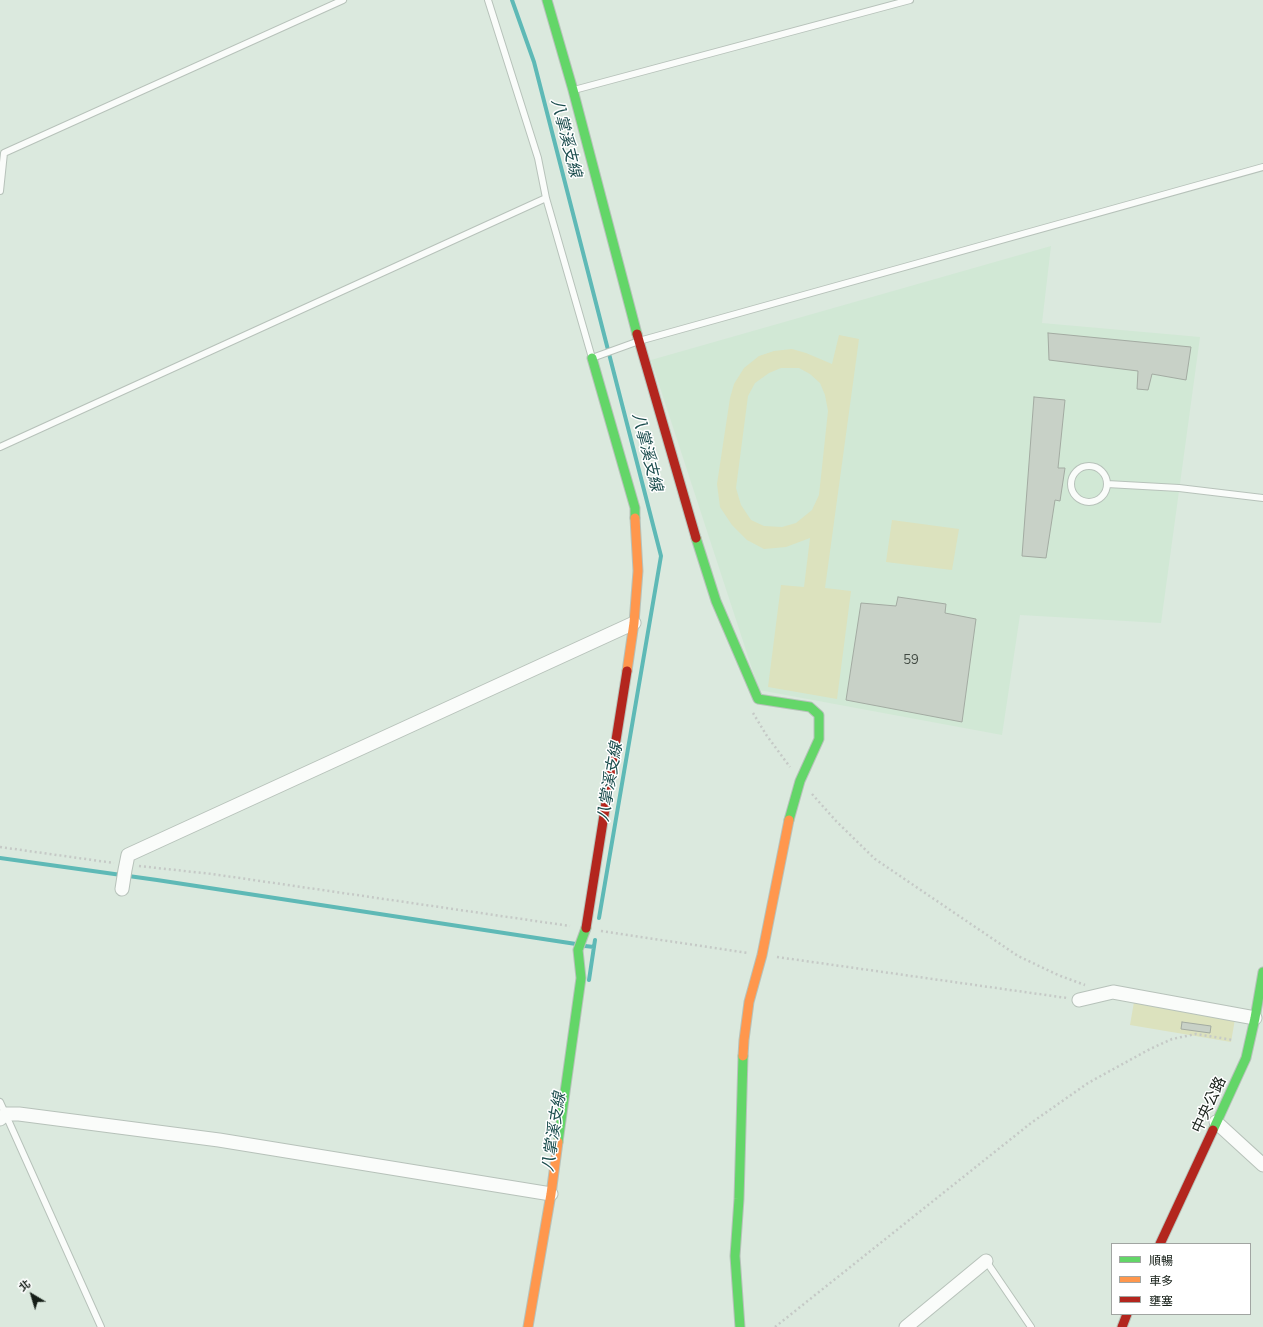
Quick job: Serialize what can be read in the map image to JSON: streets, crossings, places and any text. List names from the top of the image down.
{
  "streets": {
    "street": ["中央公路"]
  },
  "water": ["八掌溪支線"],
  "house_numbers": ["59"],
  "legend": ["順暢", "車多", "壅塞"],
  "north": "top left"
}
